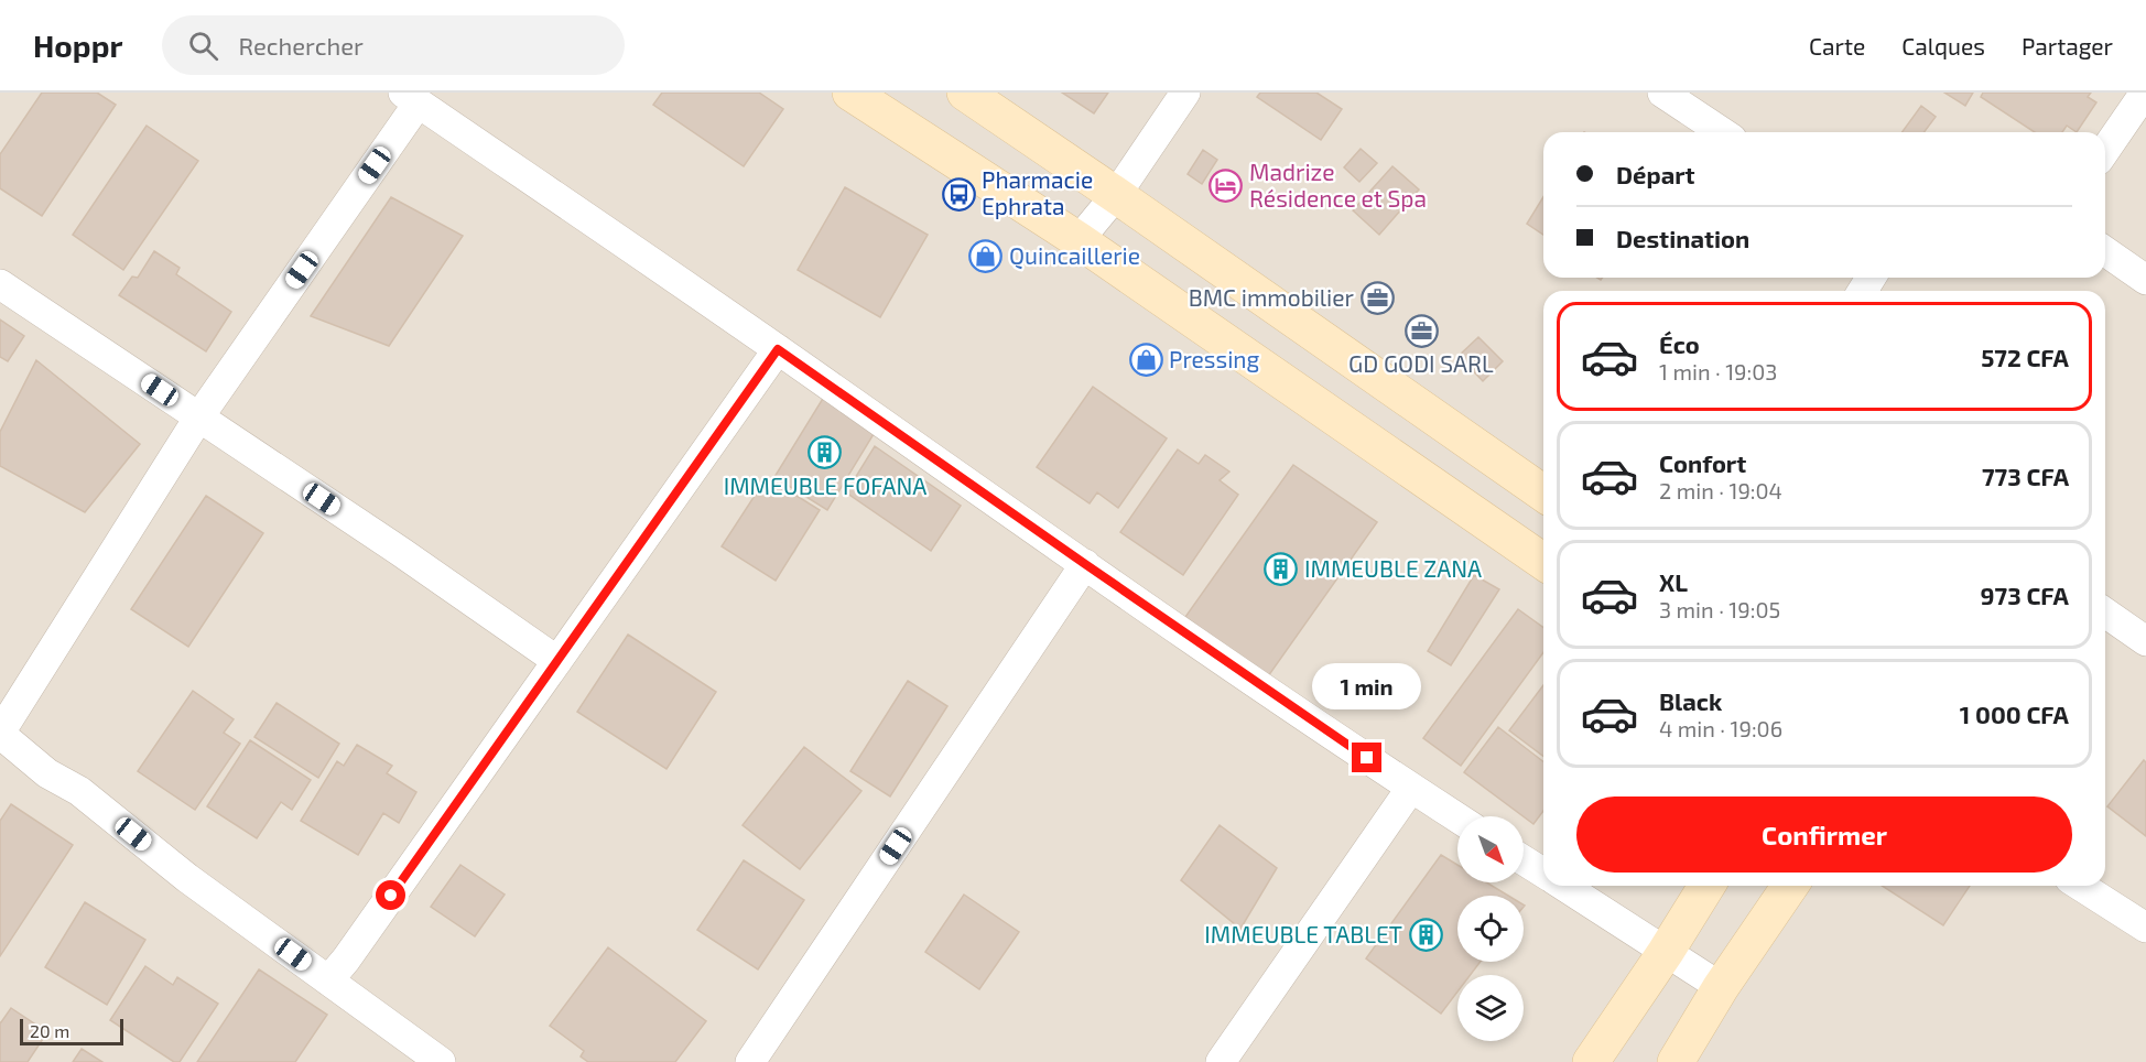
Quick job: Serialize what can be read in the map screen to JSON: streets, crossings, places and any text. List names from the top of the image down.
{
  "places": {
    "hotel": ["Madrize Résidence et Spa"],
    "bus stop": ["Pharmacie Ephrata"],
    "shop": ["Quincaillerie", "Pressing"],
    "office": ["BMC immobilier", "GD GODI SARL"],
    "building": ["IMMEUBLE FOFANA", "IMMEUBLE ZANA", "IMMEUBLE TABLET"]
  },
  "scale_bar": "20 m",
  "north": "bottom right",
  "page": {
    "header": "Hoppr",
    "search": "Rechercher",
    "nav": ["Carte", "Calques", "Partager"],
    "banner": ["Départ", "Destination"],
    "list": [
      {
        "name": "Éco",
        "note": "1 min · 19:03",
        "value": "572 CFA"
      },
      {
        "name": "Confort",
        "note": "2 min · 19:04",
        "value": "773 CFA"
      },
      {
        "name": "XL",
        "note": "3 min · 19:05",
        "value": "973 CFA"
      },
      {
        "name": "Black",
        "note": "4 min · 19:06",
        "value": "1 000 CFA"
      }
    ],
    "bubble": "1 min",
    "buttons": "Confirmer",
    "scale": "20 m"
  }
}
